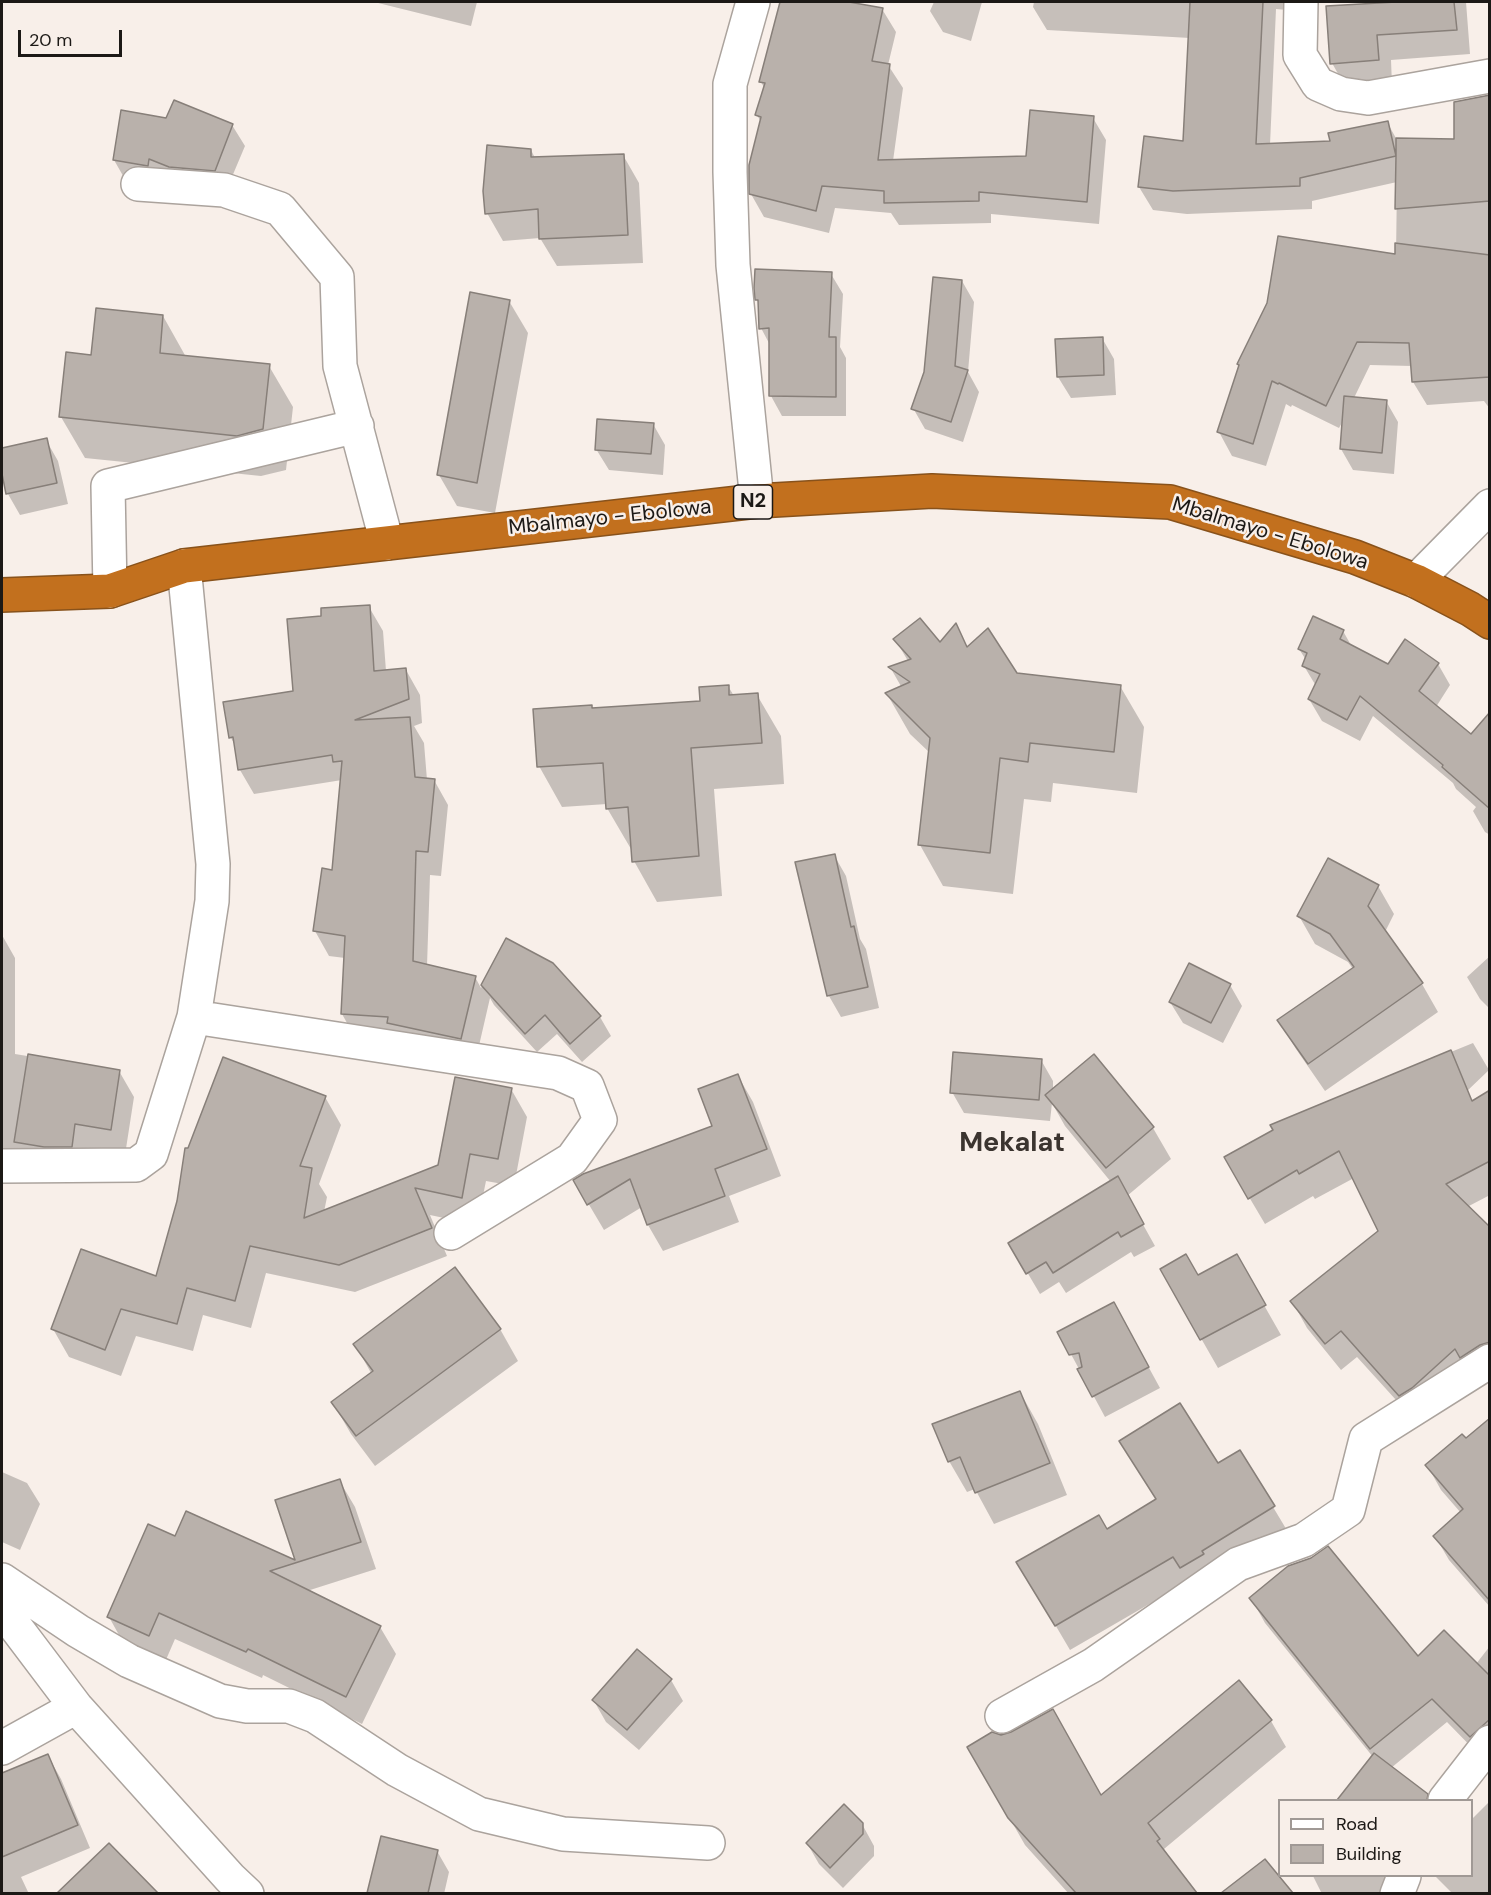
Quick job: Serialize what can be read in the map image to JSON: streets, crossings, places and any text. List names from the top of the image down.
{
  "streets": {
    "highway": ["N2", "Mbalmayo - Ebolowa"]
  },
  "districts": ["Mekalat"],
  "legend": ["Road", "Building"],
  "scale_bar": "20 m"
}
